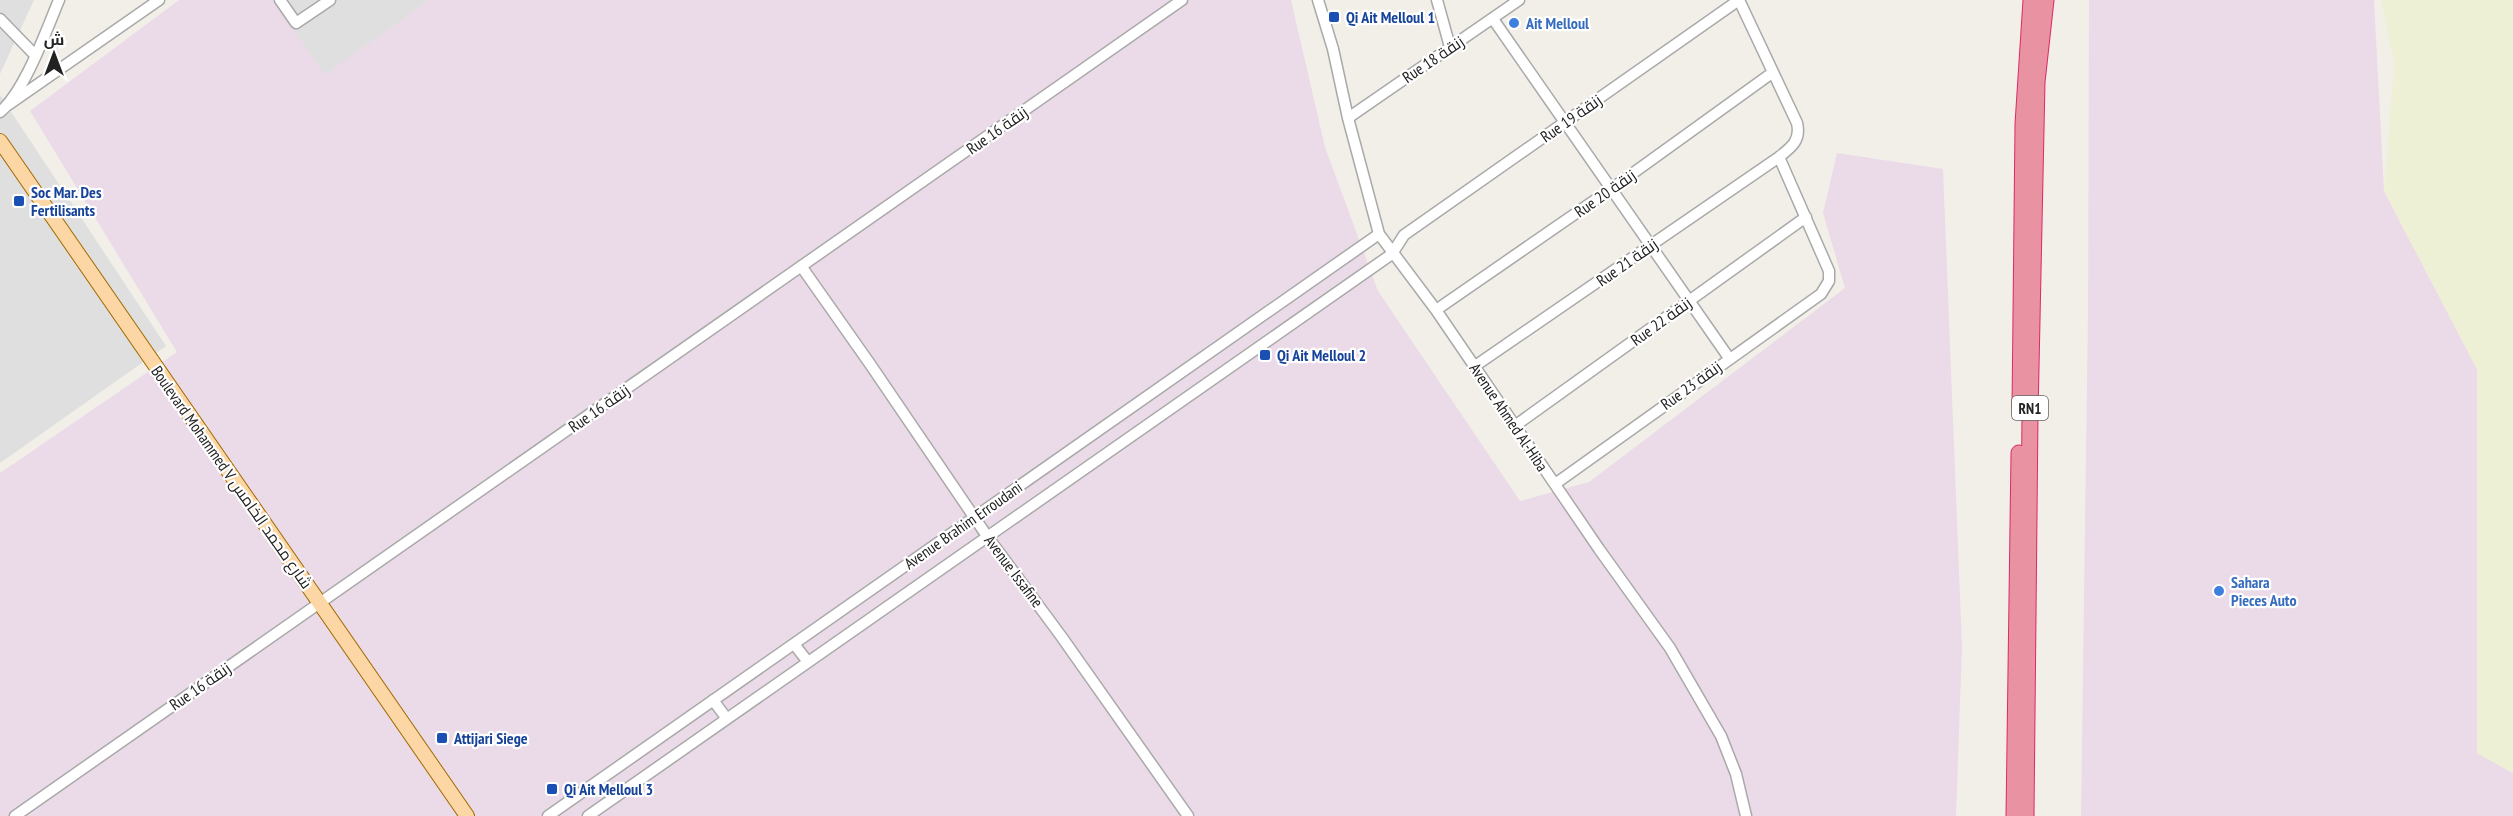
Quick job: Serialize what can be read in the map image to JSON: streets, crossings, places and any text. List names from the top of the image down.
{
  "streets": {
    "highway": ["RN1"],
    "main road": ["Boulevard Mohammed V شارع محمد الخامس"],
    "street": [
      "Rue 18 زنقة",
      "Rue 19 زنقة",
      "Rue 16 زنقة",
      "Rue 20 زنقة",
      "Rue 21 زنقة",
      "Rue 22 زنقة",
      "Rue 23 زنقة",
      "Avenue Ahmed Al-Hiba",
      "Avenue Brahim Erroudani",
      "Avenue Issafine"
    ]
  },
  "crossings": [
    ["Rue 18 زنقة", "Avenue Ahmed Al-Hiba"],
    ["Rue 19 زنقة", "Avenue Ahmed Al-Hiba"],
    ["Rue 19 زنقة", "Avenue Brahim Erroudani"],
    ["Rue 16 زنقة", "Boulevard Mohammed V شارع محمد الخامس"],
    ["Rue 16 زنقة", "Avenue Issafine"],
    ["Rue 20 زنقة", "Rue 21 زنقة"],
    ["Rue 20 زنقة", "Avenue Ahmed Al-Hiba"],
    ["Rue 21 زنقة", "Avenue Ahmed Al-Hiba"],
    ["Rue 22 زنقة", "Rue 23 زنقة"],
    ["Rue 22 زنقة", "Avenue Ahmed Al-Hiba"],
    ["Rue 23 زنقة", "Avenue Ahmed Al-Hiba"],
    ["Avenue Ahmed Al-Hiba", "Avenue Brahim Erroudani"],
    ["Avenue Brahim Erroudani", "Avenue Issafine"]
  ],
  "places": {
    "transit": [
      "Qi Ait Melloul 1",
      "Soc Mar. Des Fertilisants",
      "Qi Ait Melloul 2",
      "Attijari Siege",
      "Qi Ait Melloul 3"
    ],
    "other": ["Ait Melloul", "Sahara Pieces Auto"]
  },
  "north": "top"
}
